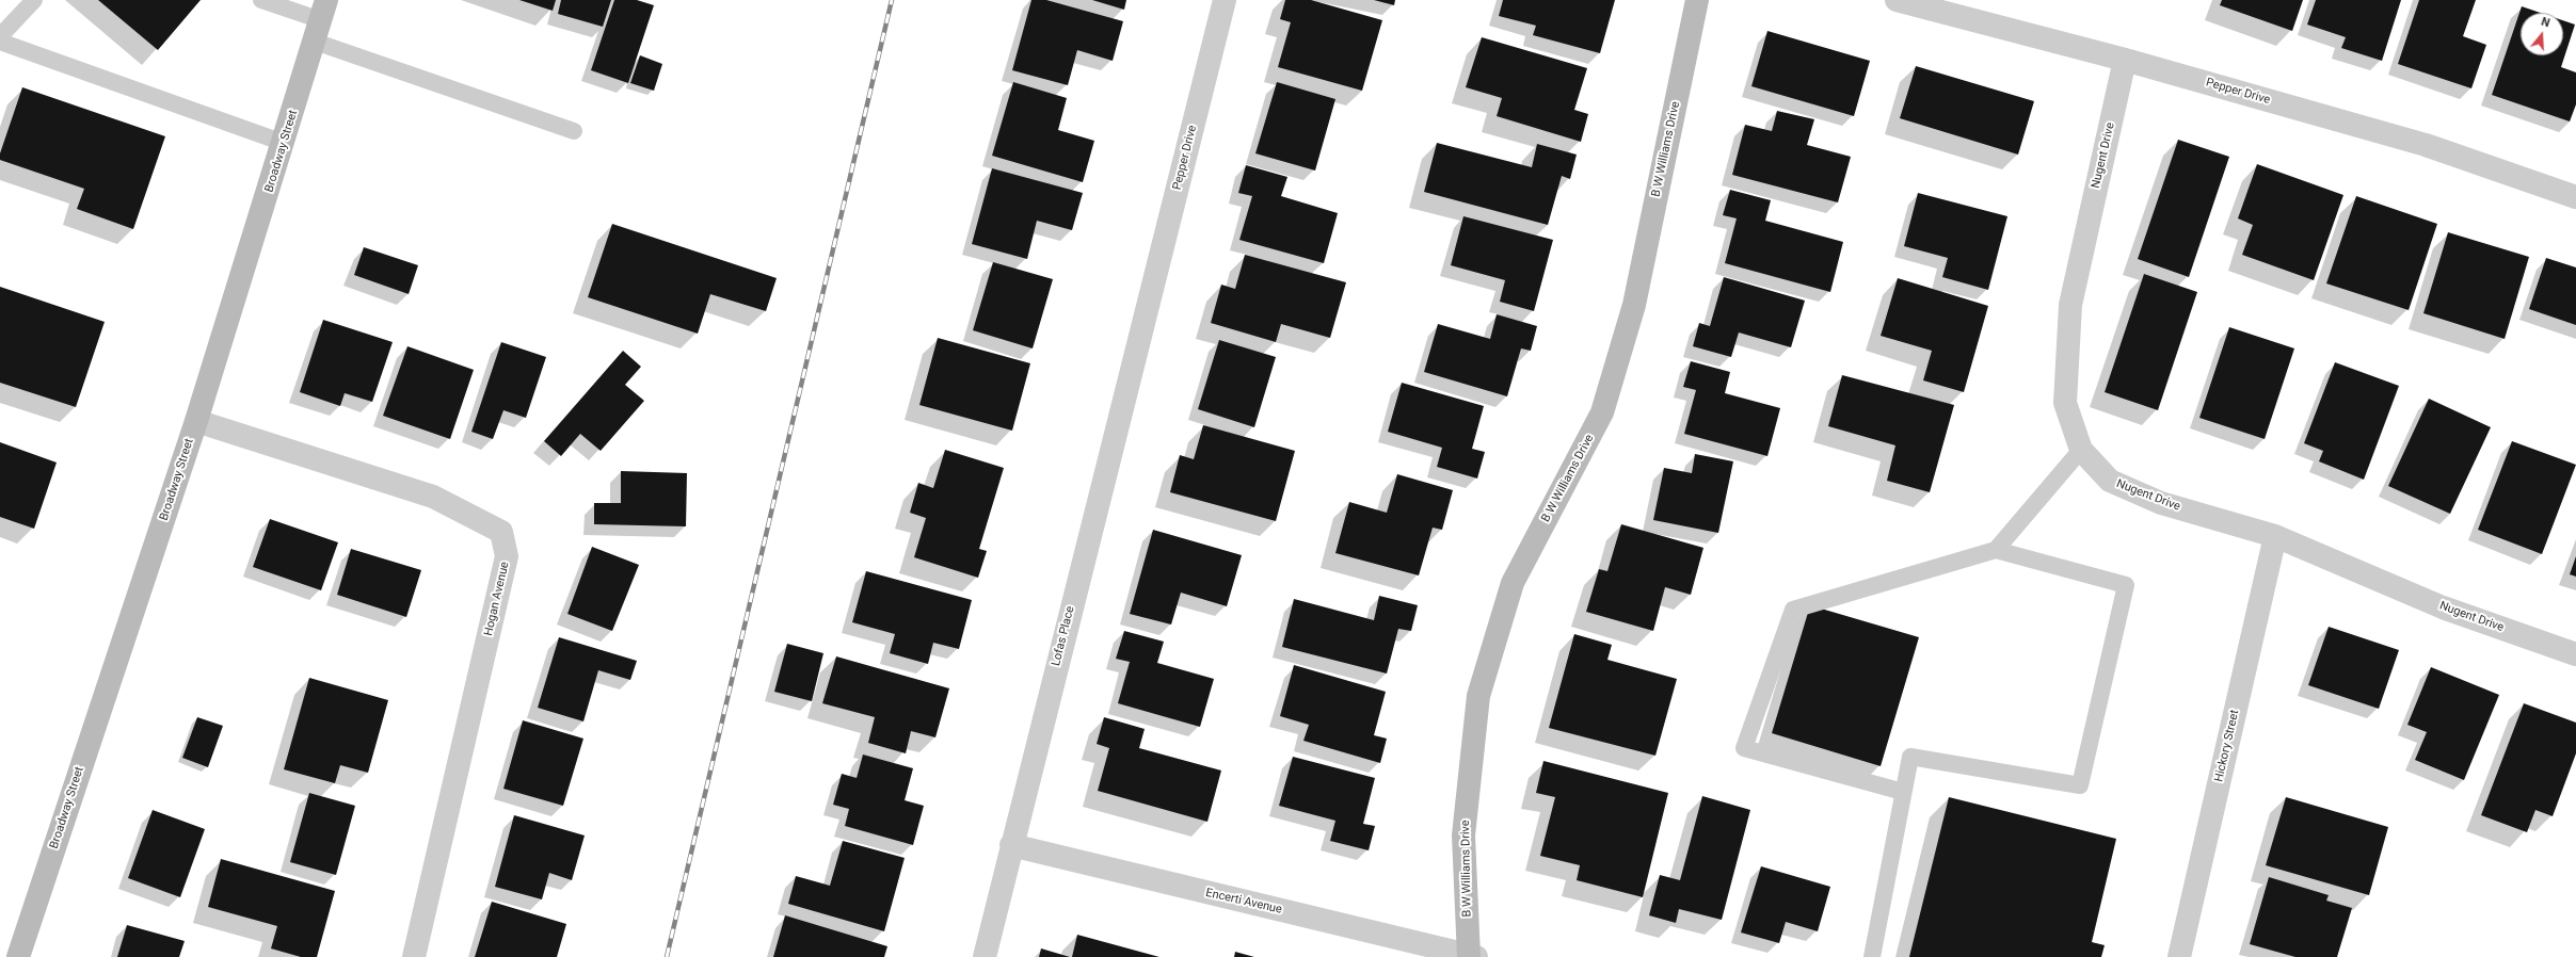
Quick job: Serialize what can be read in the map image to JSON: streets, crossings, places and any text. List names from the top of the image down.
{
  "streets": {
    "street": [
      "Pepper Drive",
      "B W Williams Drive",
      "Broadway Street",
      "Nugent Drive",
      "Hogan Avenue",
      "Lofas Place",
      "Hickory Street",
      "Encerti Avenue"
    ]
  },
  "crossings": [
    ["Pepper Drive", "Nugent Drive"],
    ["Pepper Drive", "Lofas Place"],
    ["B W Williams Drive", "Encerti Avenue"],
    ["Broadway Street", "Hogan Avenue"],
    ["Nugent Drive", "Hickory Street"],
    ["Lofas Place", "Encerti Avenue"]
  ],
  "north": "top"
}
